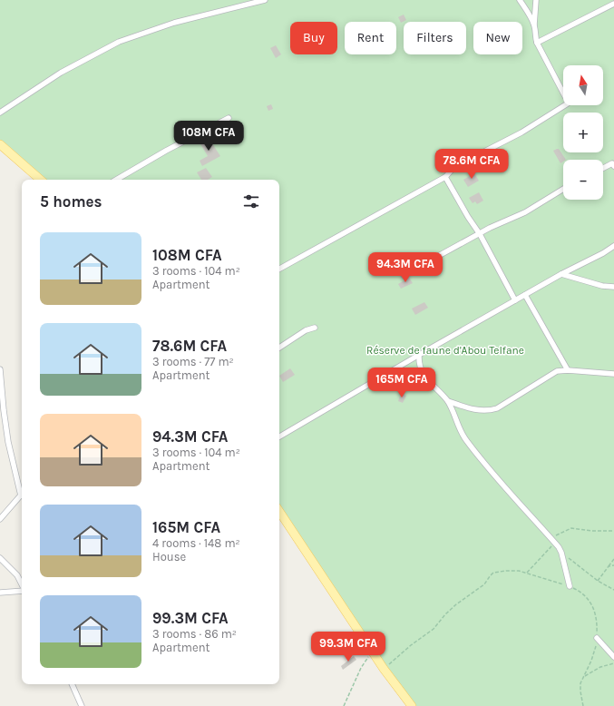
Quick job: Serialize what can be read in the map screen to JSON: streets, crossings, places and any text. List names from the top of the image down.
{
  "parks": ["Réserve de faune d'Abou Telfane"],
  "north": "top",
  "page": {
    "chip": [
      "Buy",
      "Rent",
      "Filters",
      "New"
    ],
    "map_buttons": ["+", "−"],
    "price": [
      "108M CFA",
      "78.6M CFA",
      "94.3M CFA",
      "165M CFA",
      "99.3M CFA"
    ],
    "heading": "5 homes",
    "list": [
      {
        "name": "108M CFA",
        "note": "3 rooms · 104 m² · Apartment"
      },
      {
        "name": "78.6M CFA",
        "note": "3 rooms · 77 m² · Apartment"
      },
      {
        "name": "94.3M CFA",
        "note": "3 rooms · 104 m² · Apartment"
      },
      {
        "name": "165M CFA",
        "note": "4 rooms · 148 m² · House"
      },
      {
        "name": "99.3M CFA",
        "note": "3 rooms · 86 m² · Apartment"
      }
    ]
  }
}
